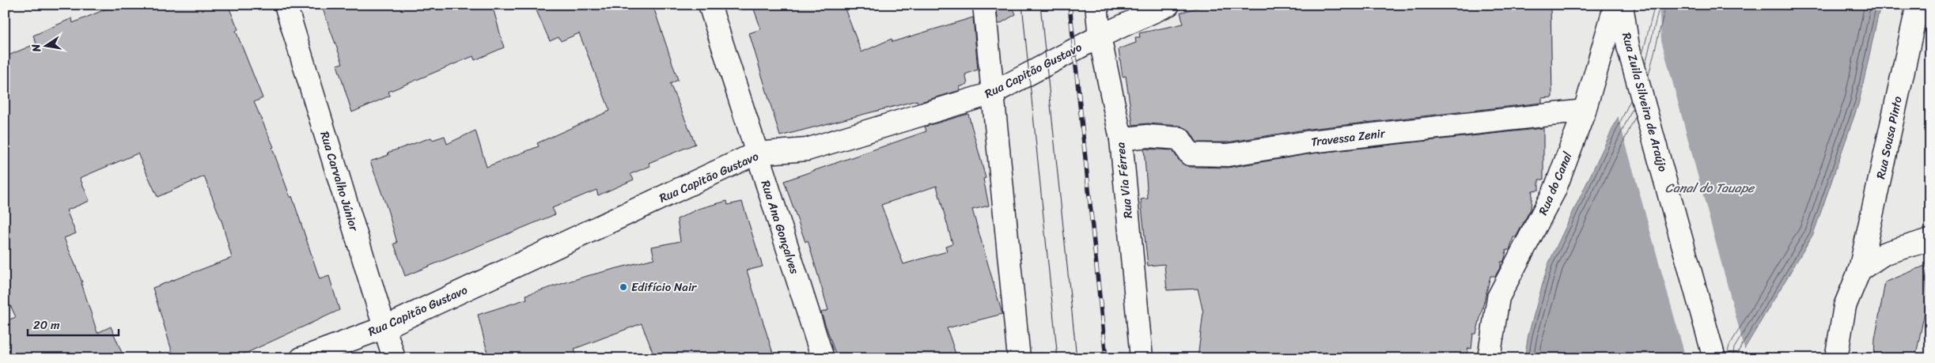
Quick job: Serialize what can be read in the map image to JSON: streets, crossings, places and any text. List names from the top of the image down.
{
  "streets": {
    "street": [
      "Rua Capitão Gustavo",
      "Rua Zuila Silveira de Araújo",
      "Travessa Zenir",
      "Rua Sousa Pinto",
      "Rua Via Férrea",
      "Rua Carvalho Júnior",
      "Rua do Canal",
      "Rua Ana Gonçalves"
    ]
  },
  "crossings": [
    ["Rua Capitão Gustavo", "Rua Via Férrea"],
    ["Rua Capitão Gustavo", "Rua Carvalho Júnior"],
    ["Rua Capitão Gustavo", "Rua Ana Gonçalves"],
    ["Travessa Zenir", "Rua Via Férrea"],
    ["Travessa Zenir", "Rua do Canal"]
  ],
  "water": ["Canal do Tauape"],
  "places": ["Edifício Nair"],
  "scale_bar": "20 m",
  "north": "left"
}
